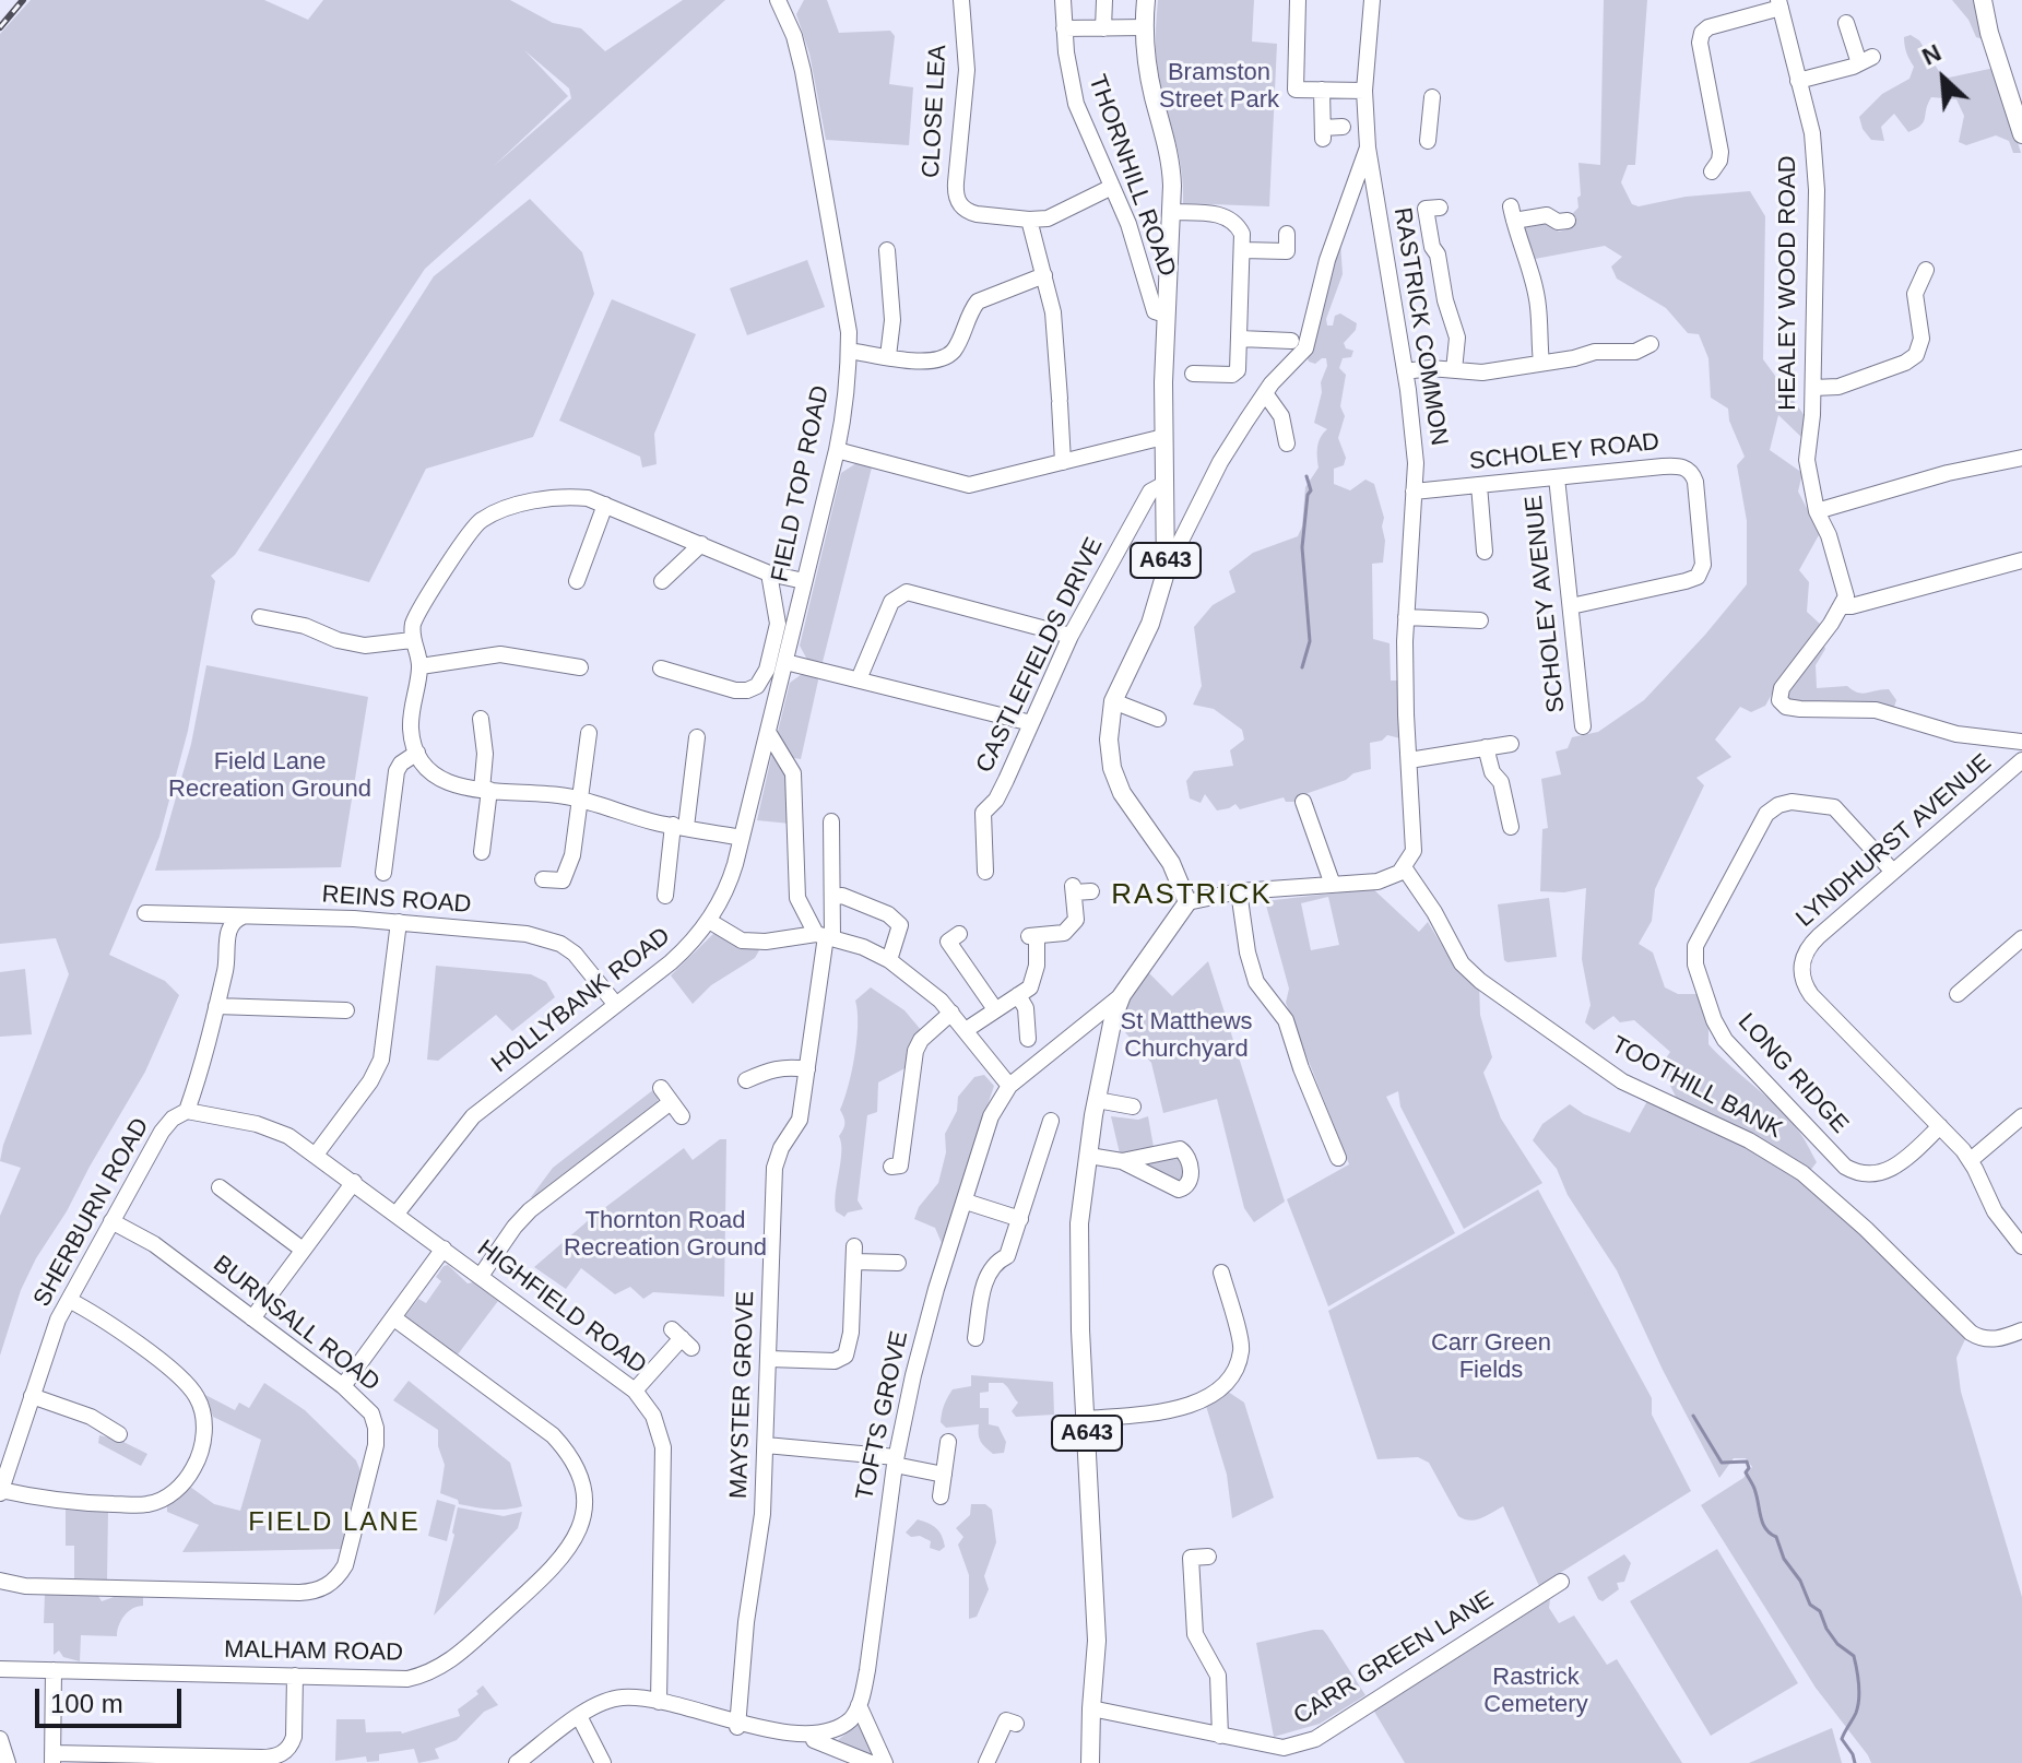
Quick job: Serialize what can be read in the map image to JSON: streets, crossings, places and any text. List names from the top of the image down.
{
  "streets": {
    "main road": ["THORNHILL ROAD", "A643"],
    "street": [
      "CLOSE LEA",
      "HEALEY WOOD ROAD",
      "RASTRICK COMMON",
      "SCHOLEY ROAD",
      "FIELD TOP ROAD",
      "SCHOLEY AVENUE",
      "CASTLEFIELDS DRIVE",
      "LYNDHURST AVENUE",
      "REINS ROAD",
      "HOLLYBANK ROAD",
      "LONG RIDGE",
      "TOOTHILL BANK",
      "SHERBURN ROAD",
      "HIGHFIELD ROAD",
      "BURNSALL ROAD",
      "MAYSTER GROVE",
      "TOFTS GROVE",
      "MALHAM ROAD",
      "CARR GREEN LANE"
    ]
  },
  "crossings": [
    ["THORNHILL ROAD", "A643"],
    ["THORNHILL ROAD", "CASTLEFIELDS DRIVE"],
    ["RASTRICK COMMON", "SCHOLEY ROAD"],
    ["RASTRICK COMMON", "TOOTHILL BANK"],
    ["SCHOLEY ROAD", "SCHOLEY AVENUE"],
    ["FIELD TOP ROAD", "HOLLYBANK ROAD"],
    ["A643", "CARR GREEN LANE"],
    ["LYNDHURST AVENUE", "LONG RIDGE"],
    ["REINS ROAD", "HOLLYBANK ROAD"],
    ["REINS ROAD", "SHERBURN ROAD"],
    ["HOLLYBANK ROAD", "HIGHFIELD ROAD"],
    ["SHERBURN ROAD", "HIGHFIELD ROAD"],
    ["SHERBURN ROAD", "BURNSALL ROAD"]
  ],
  "districts": ["RASTRICK", "FIELD LANE"],
  "parks": [
    "Bramston Street Park",
    "Field Lane Recreation Ground",
    "St Matthews Churchyard",
    "Thornton Road Recreation Ground",
    "Carr Green Fields",
    "Rastrick Cemetery"
  ],
  "scale_bar": "100 m",
  "north": "top left"
}
